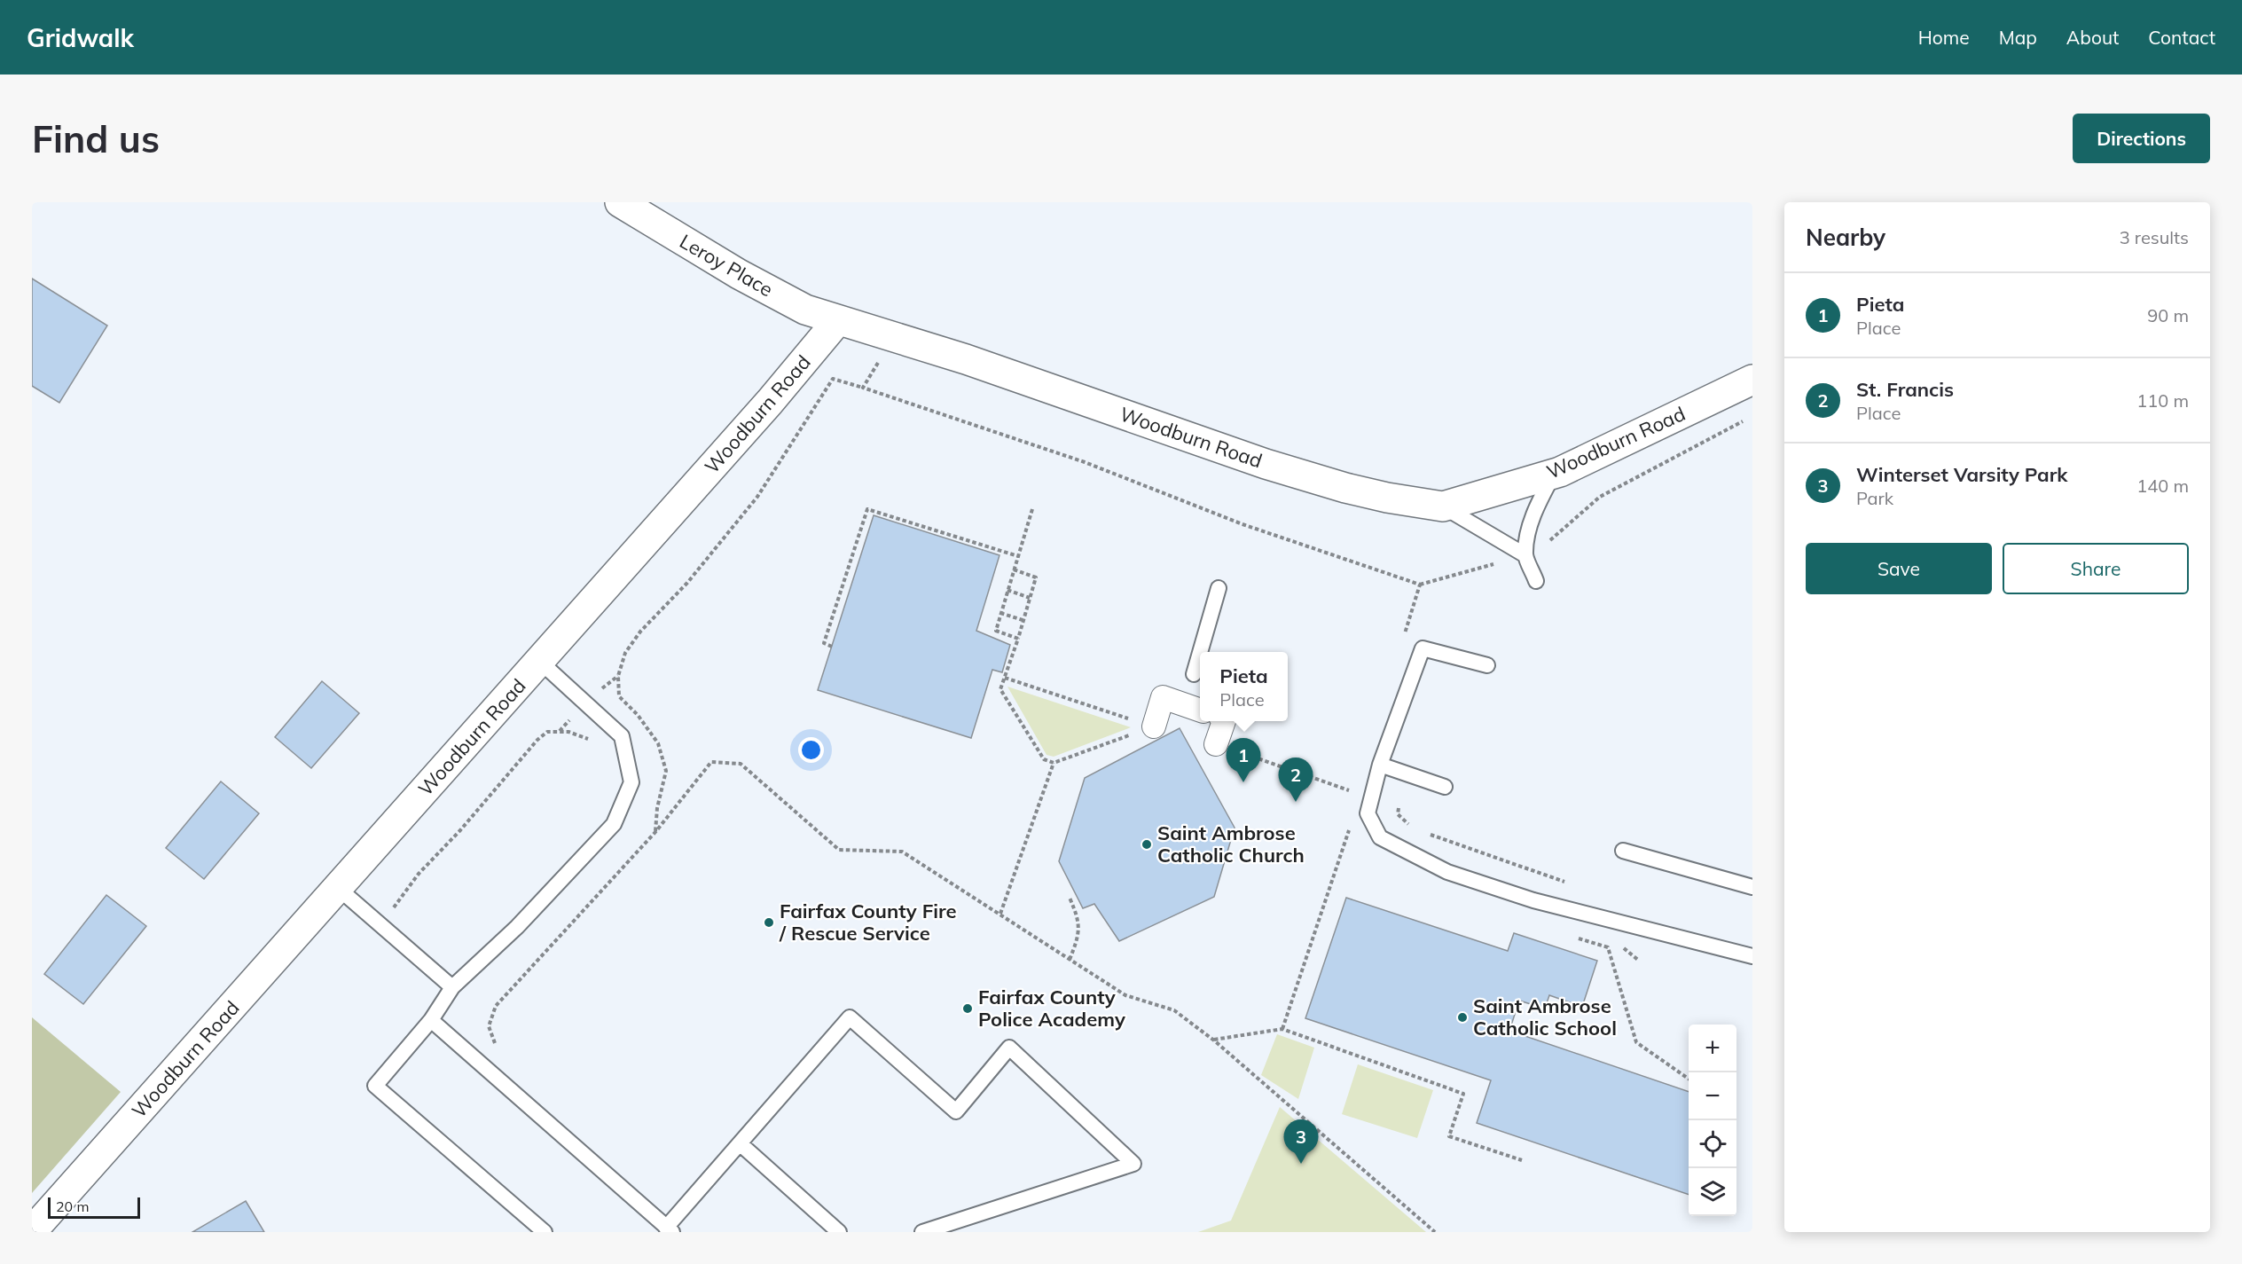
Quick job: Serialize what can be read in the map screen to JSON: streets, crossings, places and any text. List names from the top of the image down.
{
  "streets": {
    "street": ["Leroy Place", "Woodburn Road"]
  },
  "crossings": [
    ["Leroy Place", "Woodburn Road"]
  ],
  "places": [
    "Saint Ambrose Catholic Church",
    "Fairfax County Fire / Rescue Service",
    "Fairfax County Police Academy",
    "Saint Ambrose Catholic School"
  ],
  "scale_bar": "20 m",
  "page": {
    "header": "Gridwalk",
    "nav": [
      "Home",
      "Map",
      "About",
      "Contact"
    ],
    "buttons": [
      "Directions",
      ["Save", "Share"]
    ],
    "title": "Find us",
    "heading": ["Nearby", "3 results"],
    "list": [
      {
        "mark": "1",
        "name": "Pieta",
        "note": "Place",
        "value": "90 m"
      },
      {
        "mark": "2",
        "name": "St. Francis",
        "note": "Place",
        "value": "110 m"
      },
      {
        "mark": "3",
        "name": "Winterset Varsity Park",
        "note": "Park",
        "value": "140 m"
      }
    ],
    "popup": ["Pieta", "Place"],
    "pins": ["1", "2", "3"],
    "map_buttons": ["+", "−"],
    "scale": "20 m"
  }
}
